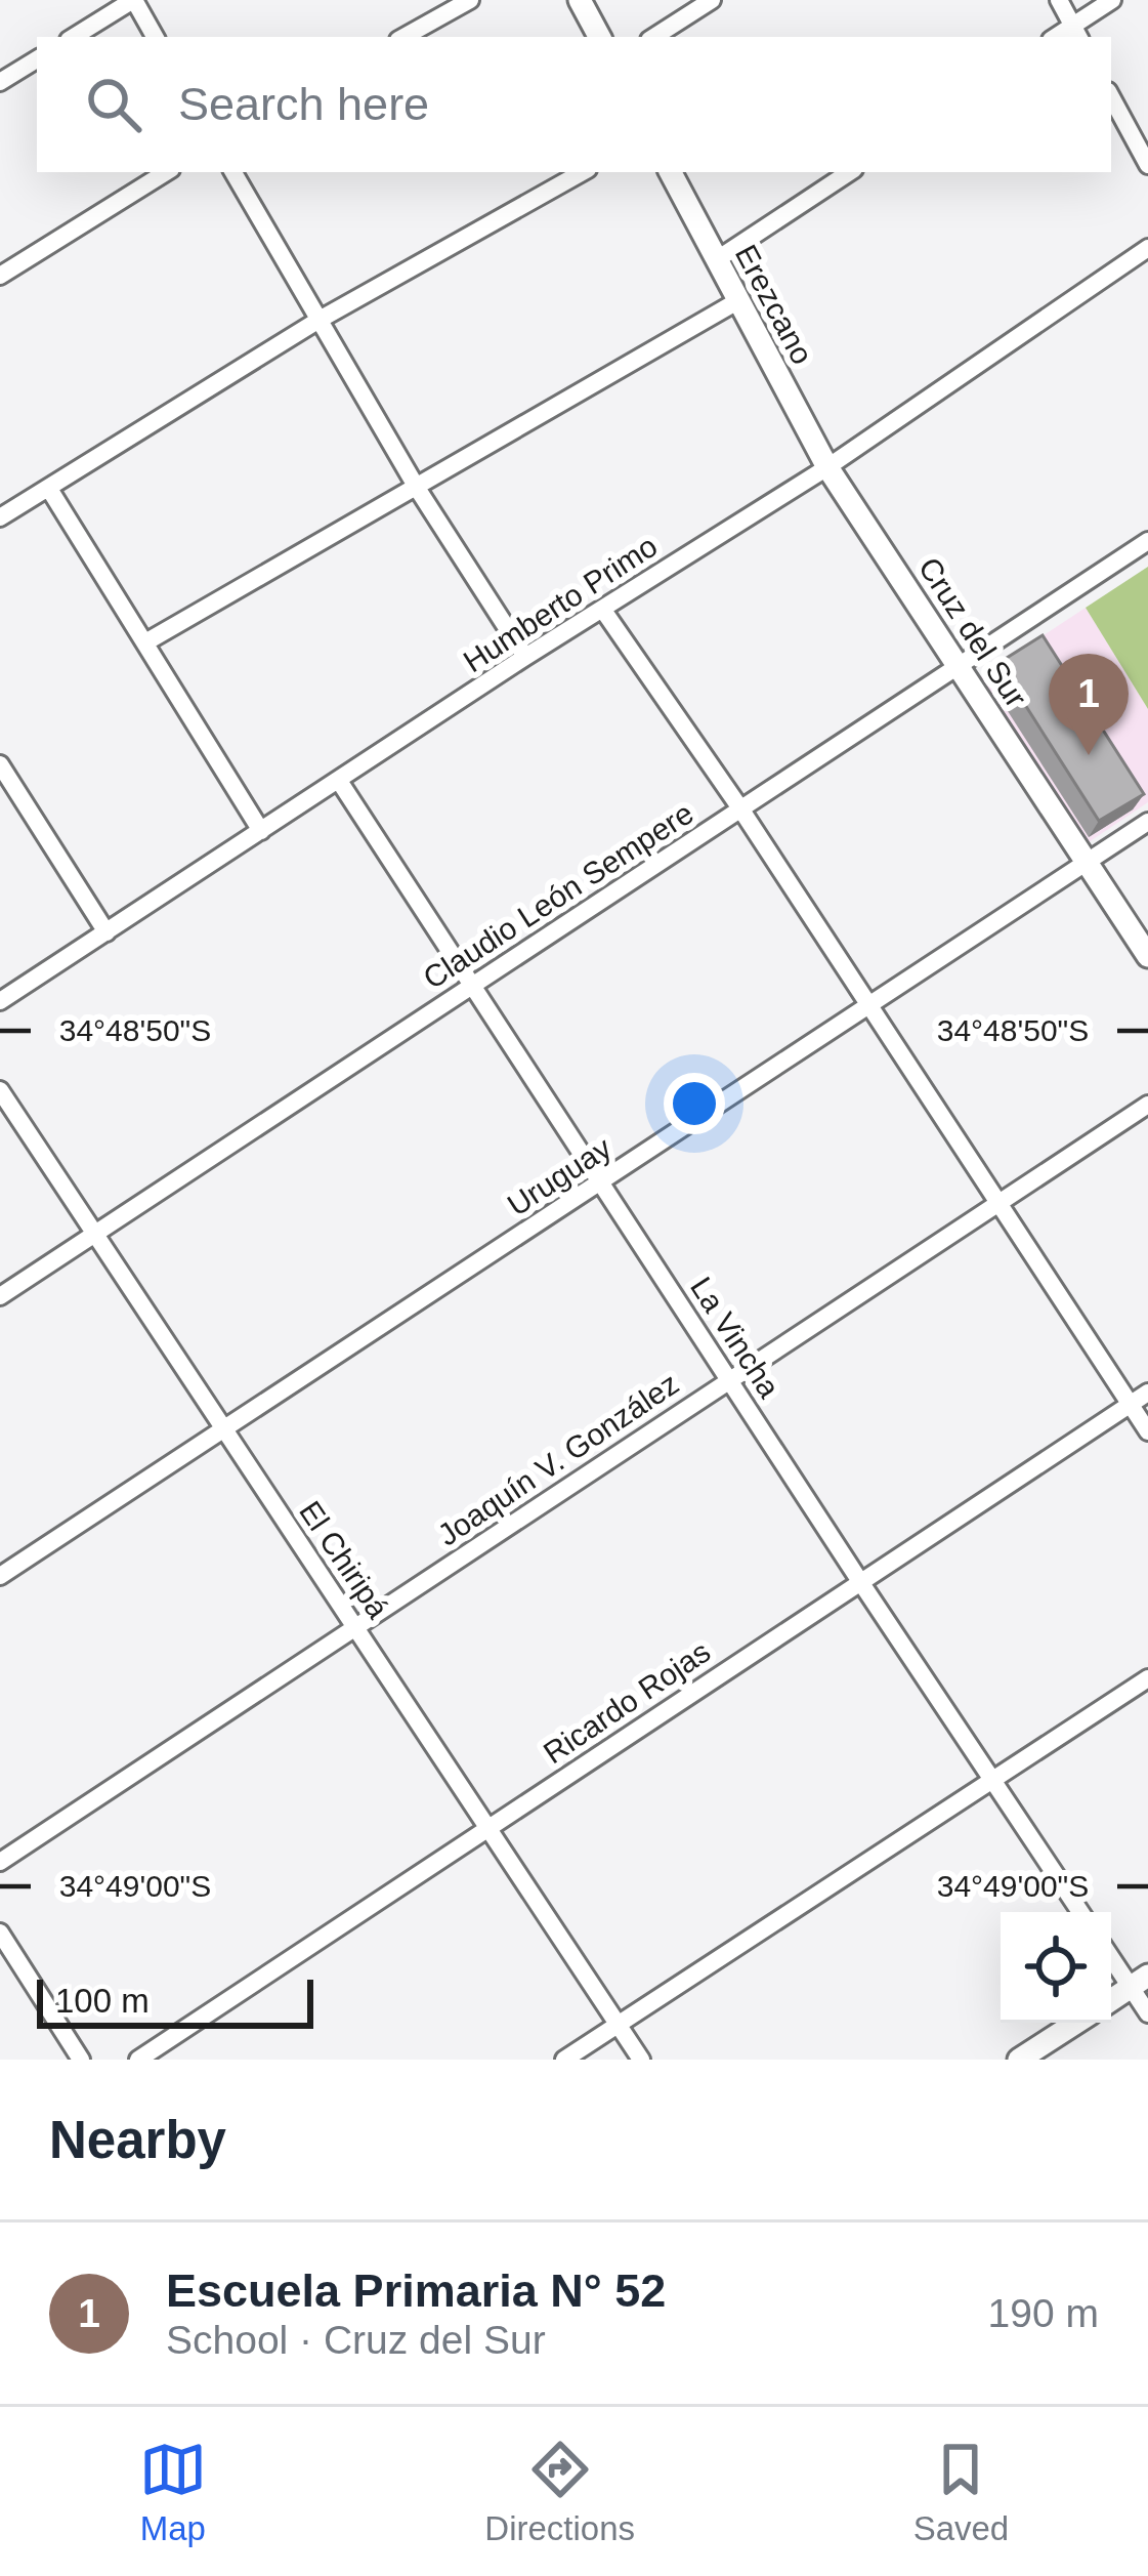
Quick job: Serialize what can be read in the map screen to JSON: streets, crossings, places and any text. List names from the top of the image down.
{
  "streets": {
    "street": [
      "Erezcano",
      "Humberto Primo",
      "Cruz del Sur",
      "Claudio León Sempere",
      "Uruguay",
      "La Vincha",
      "Joaquín V. González",
      "El Chiripá",
      "Ricardo Rojas"
    ]
  },
  "crossings": [
    ["Erezcano", "Humberto Primo"],
    ["Erezcano", "Cruz del Sur"],
    ["Humberto Primo", "Cruz del Sur"],
    ["Humberto Primo", "La Vincha"],
    ["Cruz del Sur", "Claudio León Sempere"],
    ["Cruz del Sur", "Uruguay"],
    ["Claudio León Sempere", "La Vincha"],
    ["Claudio León Sempere", "El Chiripá"],
    ["Uruguay", "La Vincha"],
    ["Uruguay", "El Chiripá"],
    ["La Vincha", "Joaquín V. González"],
    ["La Vincha", "Ricardo Rojas"],
    ["Joaquín V. González", "El Chiripá"],
    ["El Chiripá", "Ricardo Rojas"]
  ],
  "scale_bar": "100 m",
  "page": {
    "search": "Search here",
    "pins": "1",
    "scale": "100 m",
    "heading": "Nearby",
    "list": [
      {
        "mark": "1",
        "name": "Escuela Primaria N° 52",
        "note": "School · Cruz del Sur",
        "value": "190 m"
      }
    ],
    "nav": ["Map", "Directions", "Saved"]
  },
  "coordinates": ["34°48'50\"S", "34°49'00\"S"]
}
